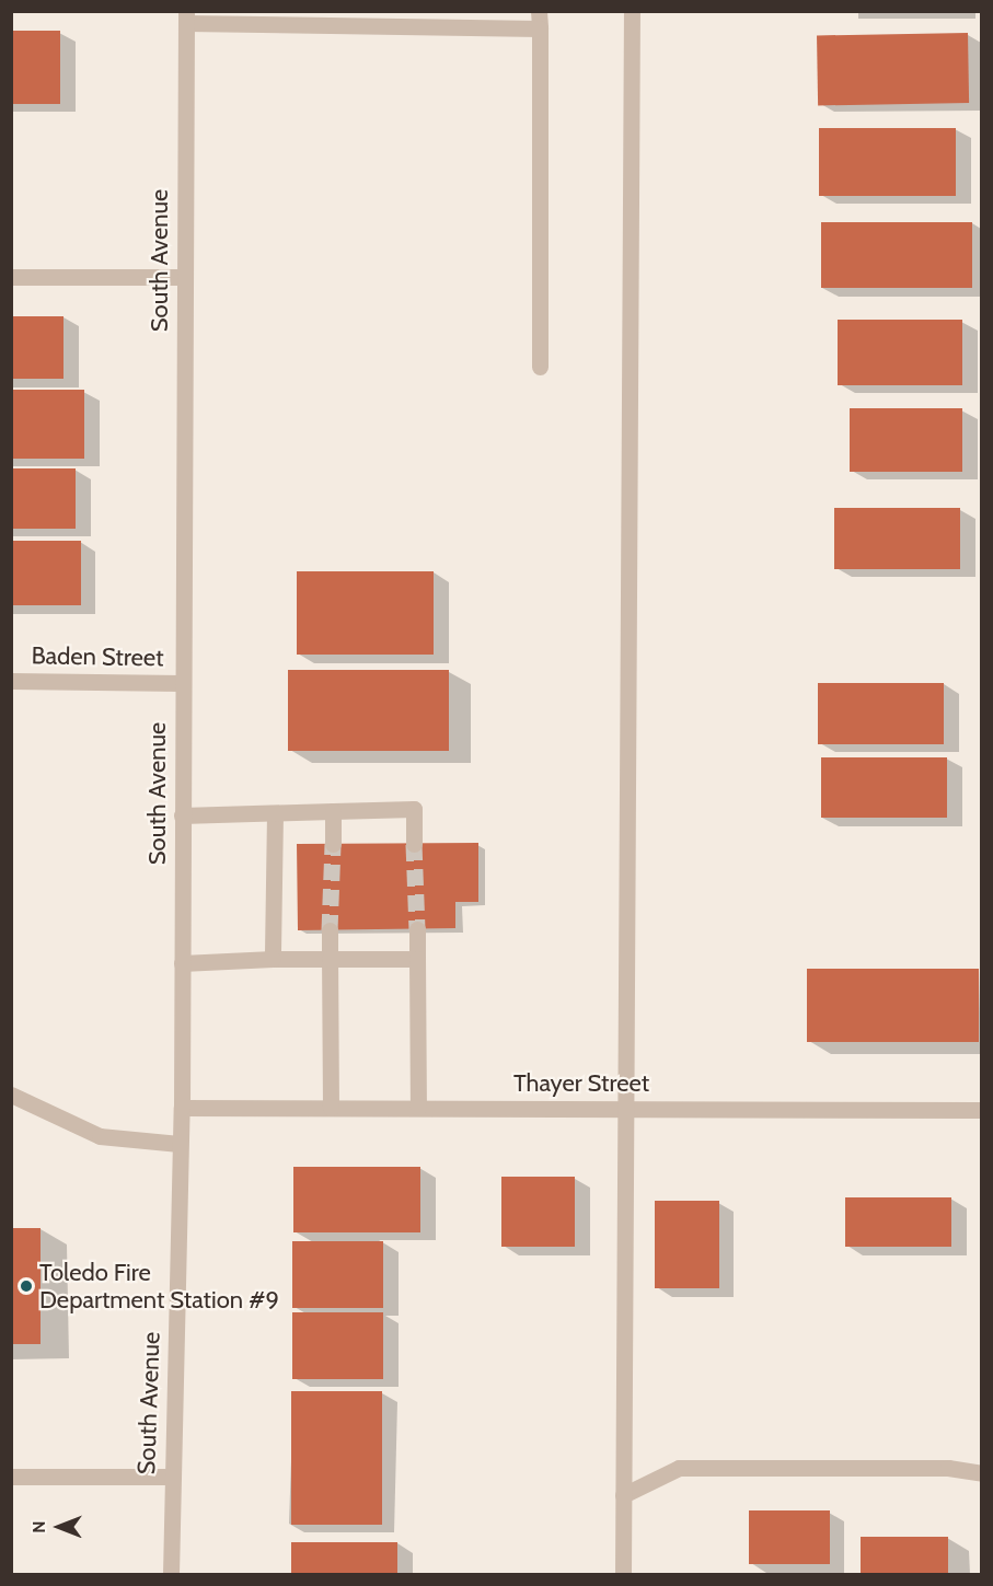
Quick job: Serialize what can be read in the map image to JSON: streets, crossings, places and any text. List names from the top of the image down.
{
  "streets": {
    "street": ["South Avenue", "Baden Street", "Thayer Street"]
  },
  "crossings": [
    ["South Avenue", "Baden Street"],
    ["South Avenue", "Thayer Street"]
  ],
  "places": ["Toledo Fire Department Station #9"],
  "north": "left"
}
